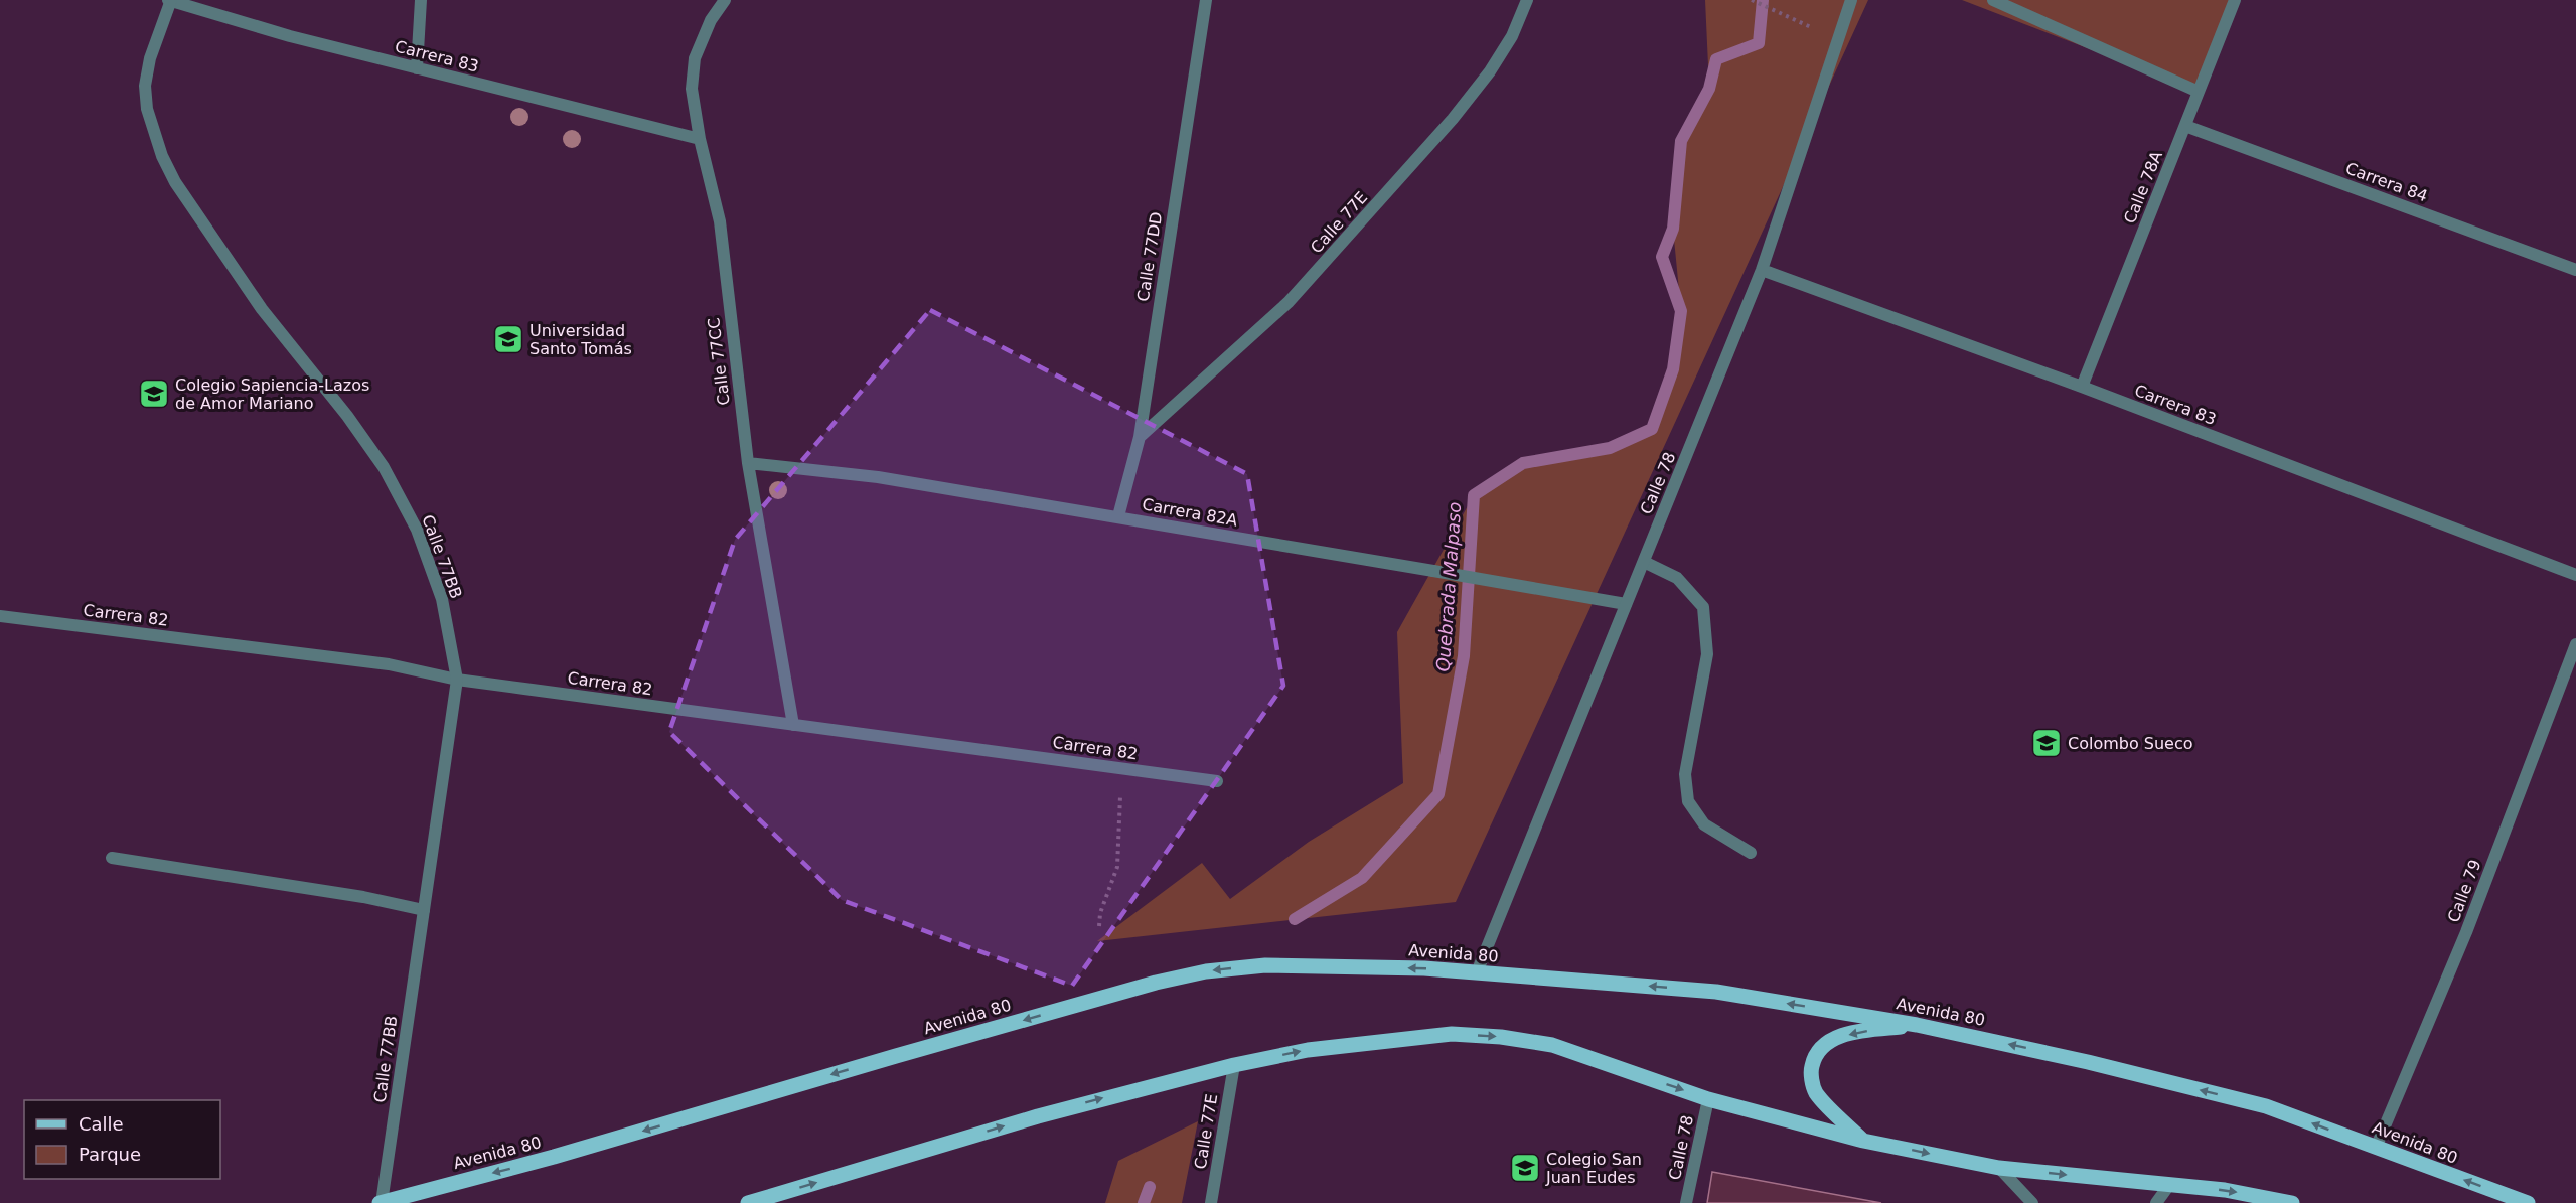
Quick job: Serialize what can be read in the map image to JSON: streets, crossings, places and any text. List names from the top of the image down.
{
  "streets": {
    "main road": ["Avenida 80"],
    "street": [
      "Carrera 83",
      "Carrera 84",
      "Calle 78A",
      "Calle 77E",
      "Calle 77DD",
      "Calle 77CC",
      "Calle 78",
      "Carrera 82A",
      "Calle 77BB",
      "Carrera 82",
      "Calle 79"
    ]
  },
  "crossings": [
    ["Carrera 83", "Calle 78A"],
    ["Carrera 83", "Calle 77CC"],
    ["Carrera 83", "Calle 78"],
    ["Carrera 83", "Calle 77BB"],
    ["Carrera 84", "Calle 78A"],
    ["Calle 77E", "Calle 77DD"],
    ["Calle 77DD", "Carrera 82A"],
    ["Calle 77CC", "Carrera 82A"],
    ["Calle 77CC", "Carrera 82"],
    ["Calle 78", "Carrera 82A"],
    ["Calle 78", "Avenida 80"],
    ["Calle 77BB", "Carrera 82"],
    ["Calle 77BB", "Avenida 80"],
    ["Calle 79", "Avenida 80"]
  ],
  "water": ["Quebrada Malpaso"],
  "places": {
    "school or university": [
      "Universidad Santo Tomás",
      "Colegio Sapiencia-Lazos de Amor Mariano",
      "Colombo Sueco",
      "Colegio San Juan Eudes"
    ]
  },
  "legend": ["Calle", "Parque"]
}
